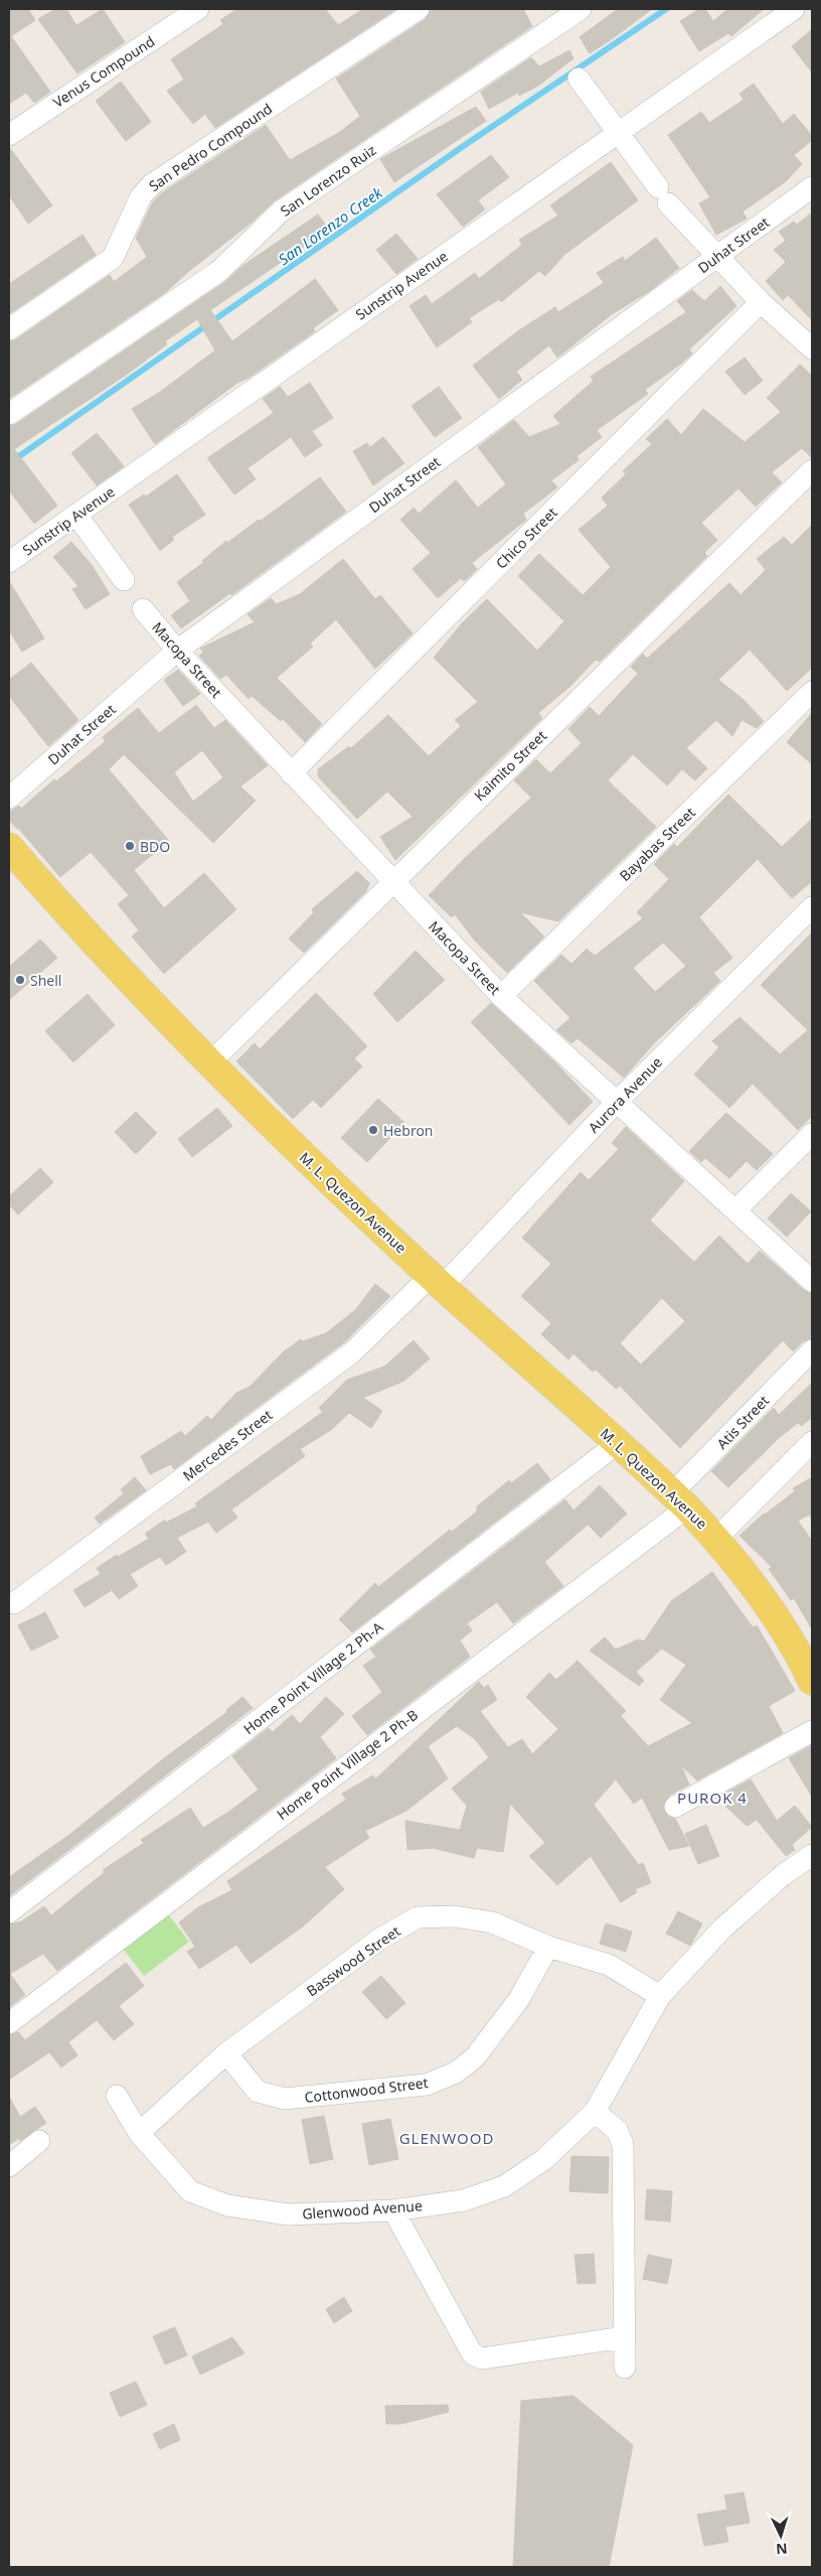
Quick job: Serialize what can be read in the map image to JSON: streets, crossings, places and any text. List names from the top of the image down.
{
  "streets": {
    "main road": ["M. L. Quezon Avenue"],
    "street": [
      "Venus Compound",
      "San Pedro Compound",
      "San Lorenzo Ruiz",
      "Duhat Street",
      "Sunstrip Avenue",
      "Chico Street",
      "Macopa Street",
      "Kaimito Street",
      "Bayabas Street",
      "Aurora Avenue",
      "Atis Street",
      "Mercedes Street",
      "Home Point Village 2 Ph-A",
      "Home Point Village 2 Ph-B",
      "Basswood Street",
      "Cottonwood Street",
      "Glenwood Avenue"
    ]
  },
  "crossings": [
    ["Duhat Street", "Macopa Street"],
    ["Chico Street", "Macopa Street"],
    ["Macopa Street", "Kaimito Street"],
    ["Macopa Street", "Bayabas Street"],
    ["Macopa Street", "Aurora Avenue"],
    ["Kaimito Street", "M. L. Quezon Avenue"],
    ["Aurora Avenue", "M. L. Quezon Avenue"],
    ["Aurora Avenue", "Mercedes Street"],
    ["M. L. Quezon Avenue", "Atis Street"],
    ["M. L. Quezon Avenue", "Mercedes Street"],
    ["M. L. Quezon Avenue", "Home Point Village 2 Ph-A"],
    ["M. L. Quezon Avenue", "Home Point Village 2 Ph-B"],
    ["Atis Street", "Home Point Village 2 Ph-B"],
    ["Basswood Street", "Cottonwood Street"],
    ["Basswood Street", "Glenwood Avenue"]
  ],
  "districts": ["PUROK 4", "GLENWOOD"],
  "water": ["San Lorenzo Creek"],
  "places": ["BDO", "Shell", "Hebron"],
  "north": "bottom"
}
